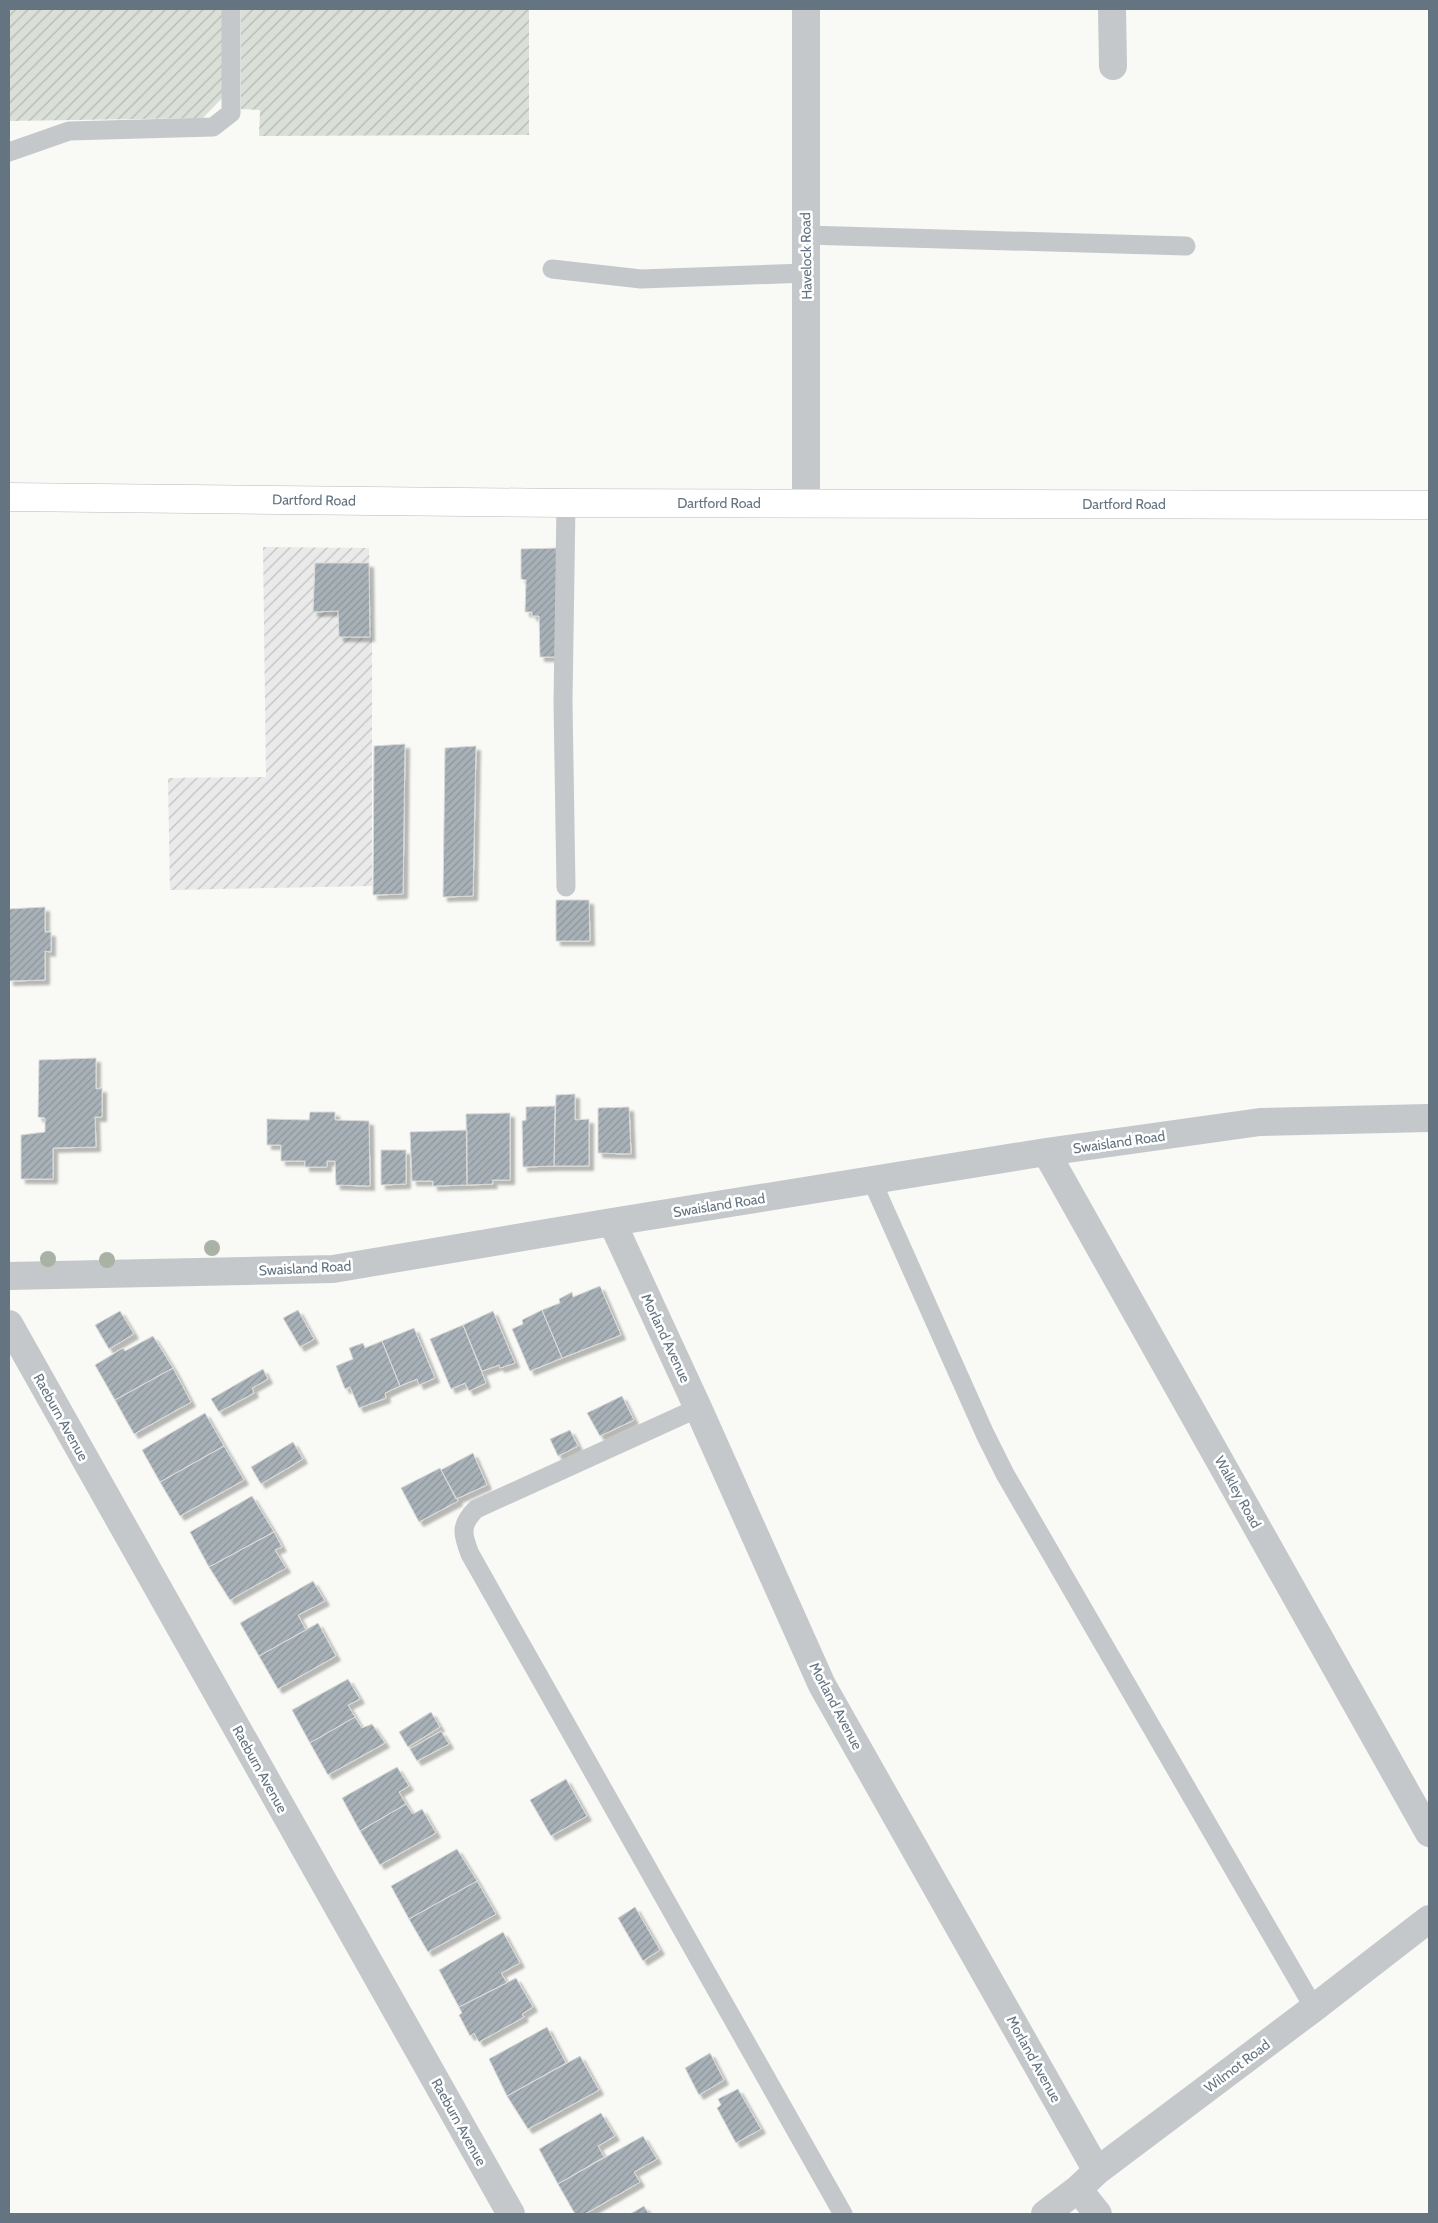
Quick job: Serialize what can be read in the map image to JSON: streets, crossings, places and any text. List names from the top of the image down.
{
  "streets": {
    "main road": ["Dartford Road"],
    "street": [
      "Havelock Road",
      "Swaisland Road",
      "Morland Avenue",
      "Raeburn Avenue",
      "Walkley Road",
      "Wilmot Road"
    ]
  },
  "crossings": [
    ["Havelock Road", "Dartford Road"],
    ["Swaisland Road", "Morland Avenue"],
    ["Swaisland Road", "Walkley Road"],
    ["Morland Avenue", "Wilmot Road"]
  ]
}
